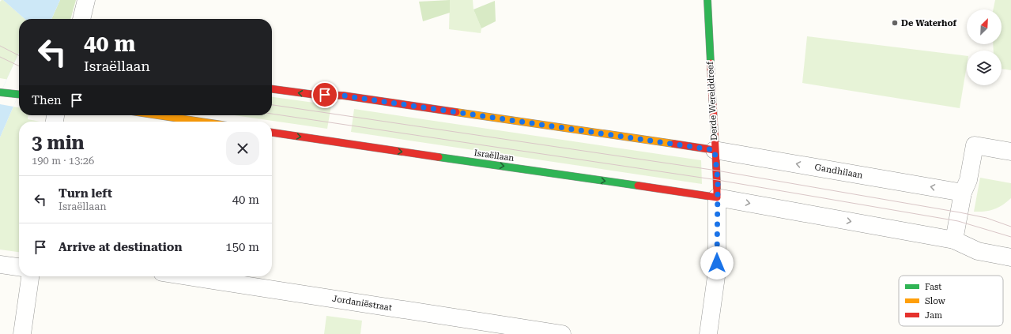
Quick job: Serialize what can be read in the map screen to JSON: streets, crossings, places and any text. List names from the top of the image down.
{
  "streets": {
    "street": [
      "Derde Werelddreef",
      "Israëllaan",
      "Gandhilaan",
      "Jordaniëstraat"
    ]
  },
  "crossings": [
    ["Derde Werelddreef", "Israëllaan"],
    ["Derde Werelddreef", "Gandhilaan"]
  ],
  "places": ["De Waterhof"],
  "legend": ["Fast", "Slow", "Jam"],
  "north": "top right",
  "page": {
    "turn": ["40 m", "Israëllaan"],
    "then": "Then",
    "heading": ["3 min", "190 m · 13:26"],
    "list": [
      {
        "name": "Turn left",
        "note": "Israëllaan",
        "value": "40 m"
      },
      {
        "name": "Arrive at destination",
        "value": "150 m"
      }
    ]
  }
}
